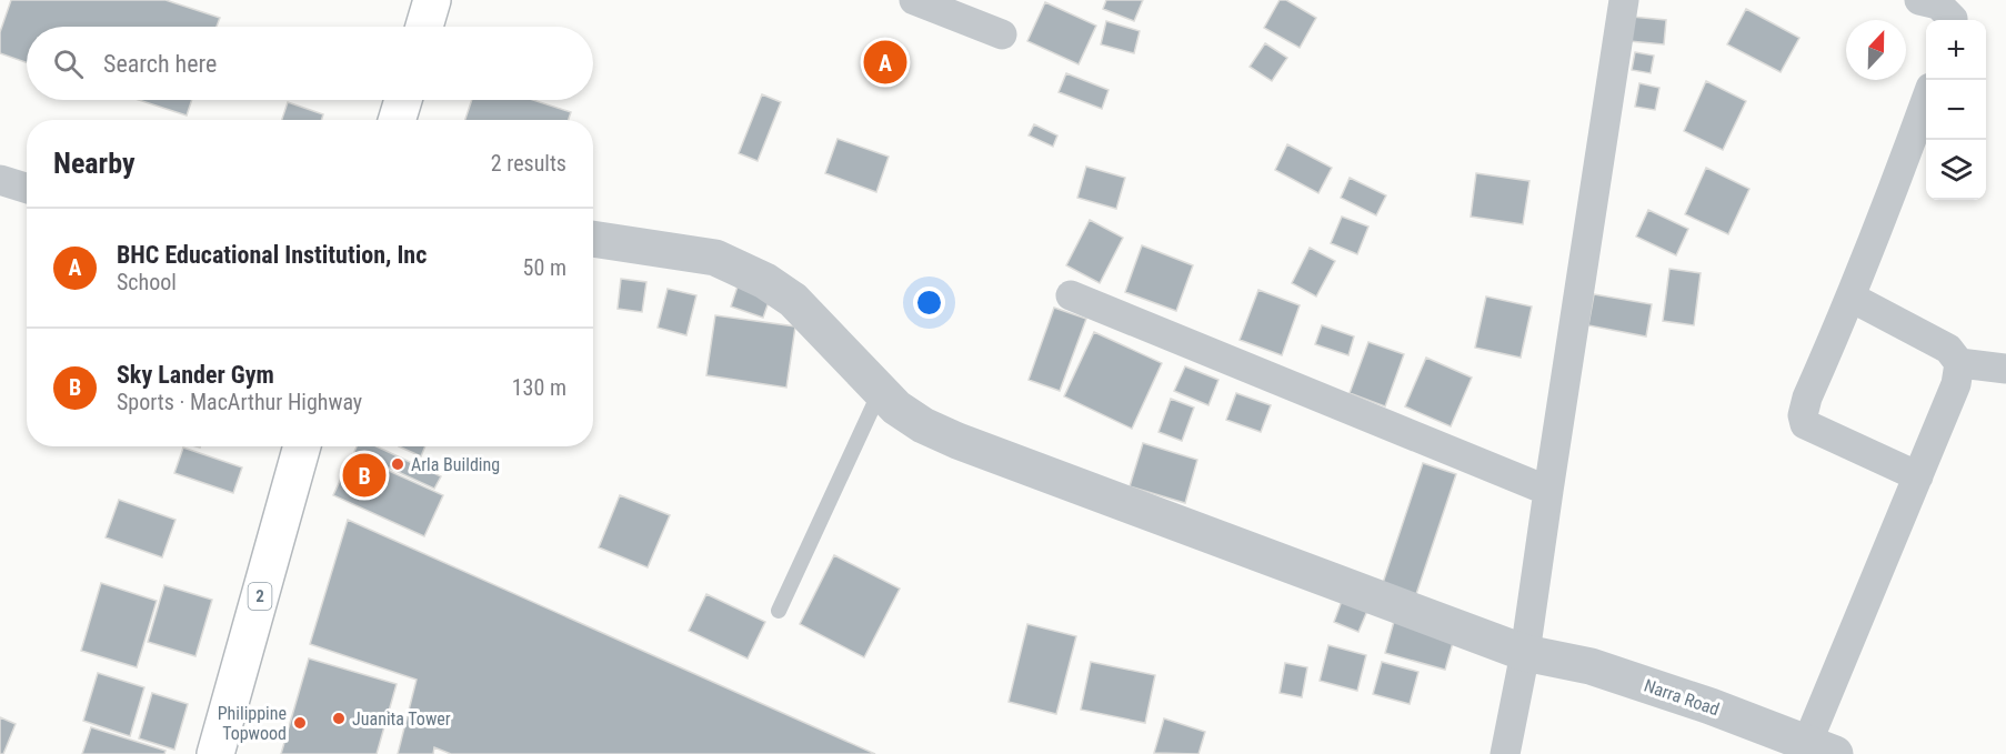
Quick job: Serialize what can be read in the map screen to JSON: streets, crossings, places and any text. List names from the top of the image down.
{
  "streets": {
    "highway": ["2"],
    "street": ["Narra Road"]
  },
  "places": ["Arla Building", "Juanita Tower", "Philippine Topwood"],
  "north": "top",
  "page": {
    "map_buttons": ["+", "−"],
    "search": "Search here",
    "pins": ["A", "B"],
    "heading": ["Nearby", "2 results"],
    "list": [
      {
        "mark": "A",
        "name": "BHC Educational Institution, Inc",
        "note": "School",
        "value": "50 m"
      },
      {
        "mark": "B",
        "name": "Sky Lander Gym",
        "note": "Sports · MacArthur Highway",
        "value": "130 m"
      }
    ]
  }
}
